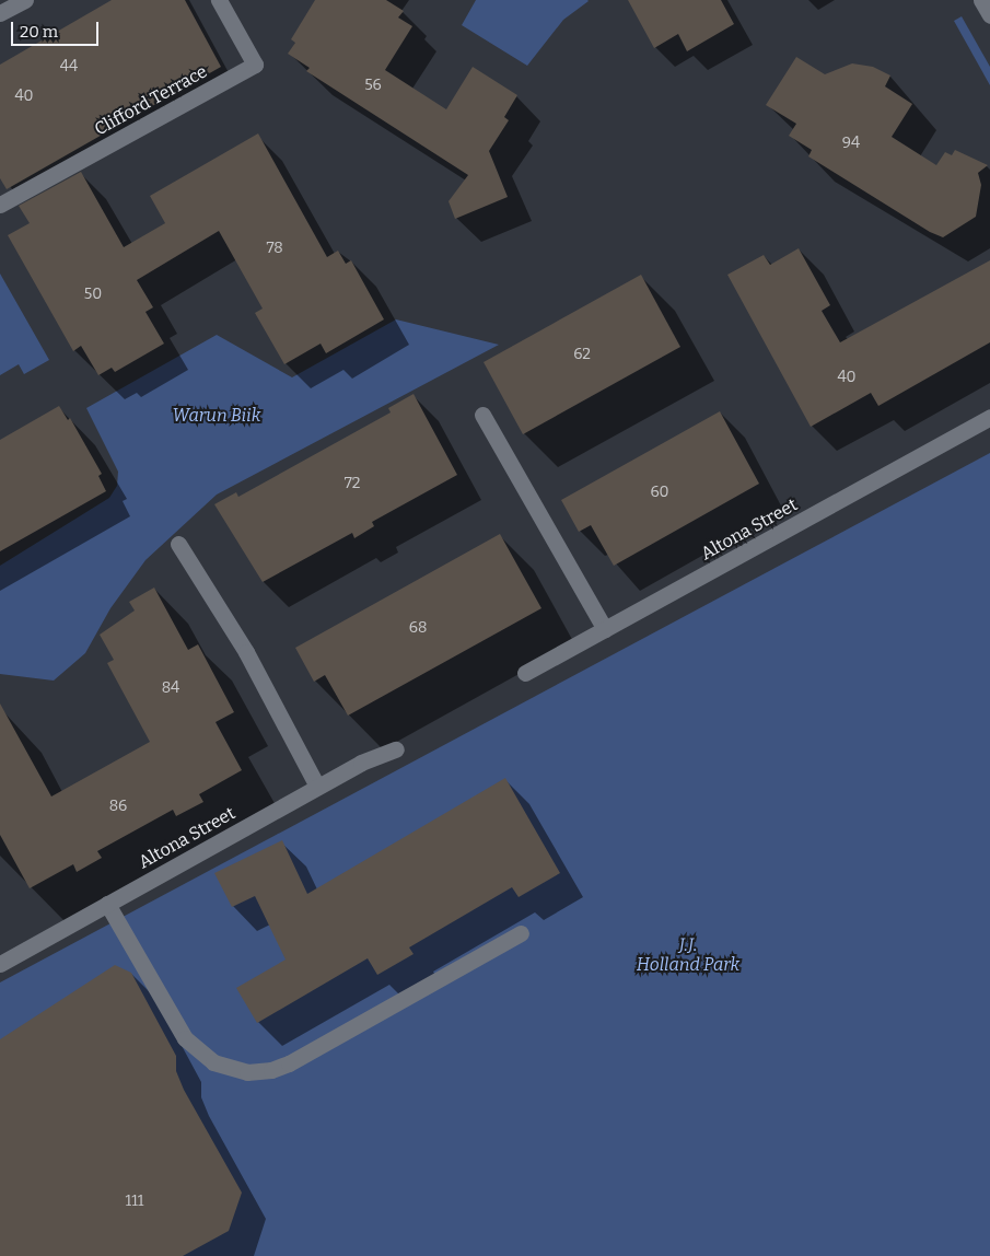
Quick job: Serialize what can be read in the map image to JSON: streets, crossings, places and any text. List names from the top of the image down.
{
  "streets": {
    "street": ["Clifford Terrace", "Altona Street"]
  },
  "parks": ["Warun Biik", "J.J. Holland Park"],
  "house_numbers": [
    "44",
    "56",
    "40",
    "94",
    "78",
    "50",
    "62",
    "40",
    "72",
    "60",
    "68",
    "84",
    "86",
    "111"
  ],
  "scale_bar": "20 m"
}
